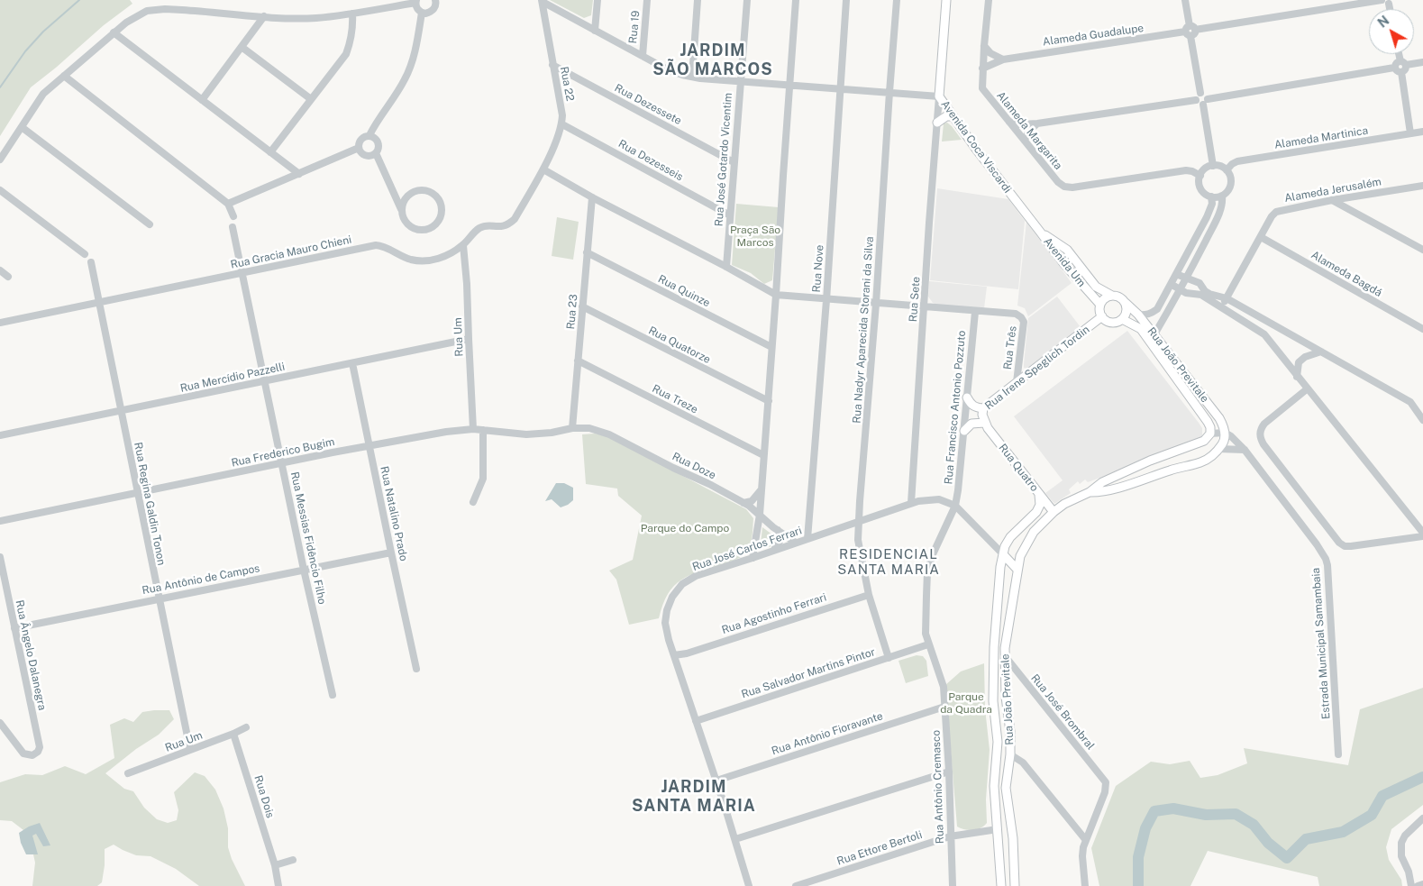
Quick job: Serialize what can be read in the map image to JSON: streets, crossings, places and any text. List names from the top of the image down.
{
  "streets": {
    "main road": [
      "Avenida Coca Viscardi",
      "Avenida Um",
      "Rua João Previtale",
      "Rua Irene Speglich Tordin",
      "Rua Quatro"
    ],
    "street": [
      "Rua 19",
      "Alameda Guadalupe",
      "Rua 22",
      "Rua Dezessete",
      "Alameda Margarita",
      "Alameda Martinica",
      "Rua José Gotardo Vicentim",
      "Rua Dezesseis",
      "Alameda Jerusalém",
      "Rua Gracia Mauro Chieni",
      "Rua Nove",
      "Alameda Bagdá",
      "Rua Quinze",
      "Rua Sete",
      "Rua 23",
      "Rua Nadyr Aparecida Storani da Silva",
      "Rua Um",
      "Rua Quatorze",
      "Rua Três",
      "Rua Mercídio Pazzelli",
      "Rua Treze",
      "Rua Francisco Antonio Pozzuto",
      "Rua Frederico Bugim",
      "Rua Doze",
      "Rua Regina Galdin Tonon",
      "Rua Natalino Prado",
      "Rua Messias Fidêncio Filho",
      "Rua José Carlos Ferrari",
      "Rua Antônio de Campos",
      "Rua Agostinho Ferrari",
      "Estrada Municipal Samambaia",
      "Rua Ângelo Dalanegra",
      "Rua Salvador Martins Pintor",
      "Rua José Brombral",
      "Rua Antônio Fioravante",
      "Rua Antônio Cremasco",
      "Rua Dois",
      "Rua Ettore Bertoli"
    ]
  },
  "crossings": [
    ["Alameda Guadalupe", "Alameda Margarita"],
    ["Rua 22", "Rua Dezessete"],
    ["Rua 22", "Rua Dezesseis"],
    ["Rua 22", "Rua Gracia Mauro Chieni"],
    ["Rua Dezessete", "Rua José Gotardo Vicentim"],
    ["Alameda Margarita", "Alameda Martinica"],
    ["Avenida Coca Viscardi", "Avenida Um"],
    ["Avenida Coca Viscardi", "Rua Sete"],
    ["Rua José Gotardo Vicentim", "Rua Dezesseis"],
    ["Alameda Jerusalém", "Alameda Bagdá"],
    ["Rua Gracia Mauro Chieni", "Rua Um"],
    ["Rua Gracia Mauro Chieni", "Rua Regina Galdin Tonon"],
    ["Rua Gracia Mauro Chieni", "Rua Messias Fidêncio Filho"],
    ["Avenida Um", "Rua João Previtale"],
    ["Avenida Um", "Rua Irene Speglich Tordin"],
    ["Rua Nove", "Rua José Carlos Ferrari"],
    ["Rua Quinze", "Rua 23"],
    ["Rua Sete", "Rua José Carlos Ferrari"],
    ["Rua 23", "Rua Quatorze"],
    ["Rua 23", "Rua Treze"],
    ["Rua 23", "Rua Frederico Bugim"],
    ["Rua 23", "Rua Doze"],
    ["Rua Nadyr Aparecida Storani da Silva", "Rua José Carlos Ferrari"],
    ["Rua Nadyr Aparecida Storani da Silva", "Rua Agostinho Ferrari"],
    ["Rua Nadyr Aparecida Storani da Silva", "Rua Salvador Martins Pintor"],
    ["Rua Um", "Rua Mercídio Pazzelli"],
    ["Rua Um", "Rua Frederico Bugim"],
    ["Rua Um", "Rua Regina Galdin Tonon"],
    ["Rua Um", "Rua Dois"],
    ["Rua Três", "Rua Irene Speglich Tordin"],
    ["Rua Três", "Rua Francisco Antonio Pozzuto"],
    ["Rua João Previtale", "Rua Irene Speglich Tordin"],
    ["Rua João Previtale", "Rua Quatro"],
    ["Rua João Previtale", "Estrada Municipal Samambaia"],
    ["Rua João Previtale", "Rua José Brombral"],
    ["Rua João Previtale", "Rua Ettore Bertoli"],
    ["Rua Irene Speglich Tordin", "Rua Quatro"],
    ["Rua Mercídio Pazzelli", "Rua Regina Galdin Tonon"],
    ["Rua Mercídio Pazzelli", "Rua Natalino Prado"],
    ["Rua Mercídio Pazzelli", "Rua Messias Fidêncio Filho"],
    ["Rua Francisco Antonio Pozzuto", "Rua José Carlos Ferrari"],
    ["Rua Francisco Antonio Pozzuto", "Rua Antônio Cremasco"],
    ["Rua Frederico Bugim", "Rua Doze"],
    ["Rua Frederico Bugim", "Rua Regina Galdin Tonon"],
    ["Rua Frederico Bugim", "Rua Natalino Prado"],
    ["Rua Frederico Bugim", "Rua Messias Fidêncio Filho"],
    ["Rua Doze", "Rua José Carlos Ferrari"],
    ["Rua Regina Galdin Tonon", "Rua Antônio de Campos"],
    ["Rua Natalino Prado", "Rua Antônio de Campos"],
    ["Rua Messias Fidêncio Filho", "Rua Antônio de Campos"],
    ["Rua José Carlos Ferrari", "Rua Agostinho Ferrari"],
    ["Rua José Carlos Ferrari", "Rua Salvador Martins Pintor"],
    ["Rua José Carlos Ferrari", "Rua Antônio Fioravante"],
    ["Rua José Carlos Ferrari", "Rua Antônio Cremasco"],
    ["Rua Antônio de Campos", "Rua Ângelo Dalanegra"],
    ["Rua Salvador Martins Pintor", "Rua Antônio Cremasco"],
    ["Rua Antônio Fioravante", "Rua Antônio Cremasco"],
    ["Rua Antônio Cremasco", "Rua Ettore Bertoli"]
  ],
  "districts": ["JARDIM SÃO MARCOS", "RESIDENCIAL SANTA MARIA", "JARDIM SANTA MARIA"],
  "parks": ["Praça São Marcos", "Parque do Campo", "Parque da Quadra"],
  "north": "top left"
}
